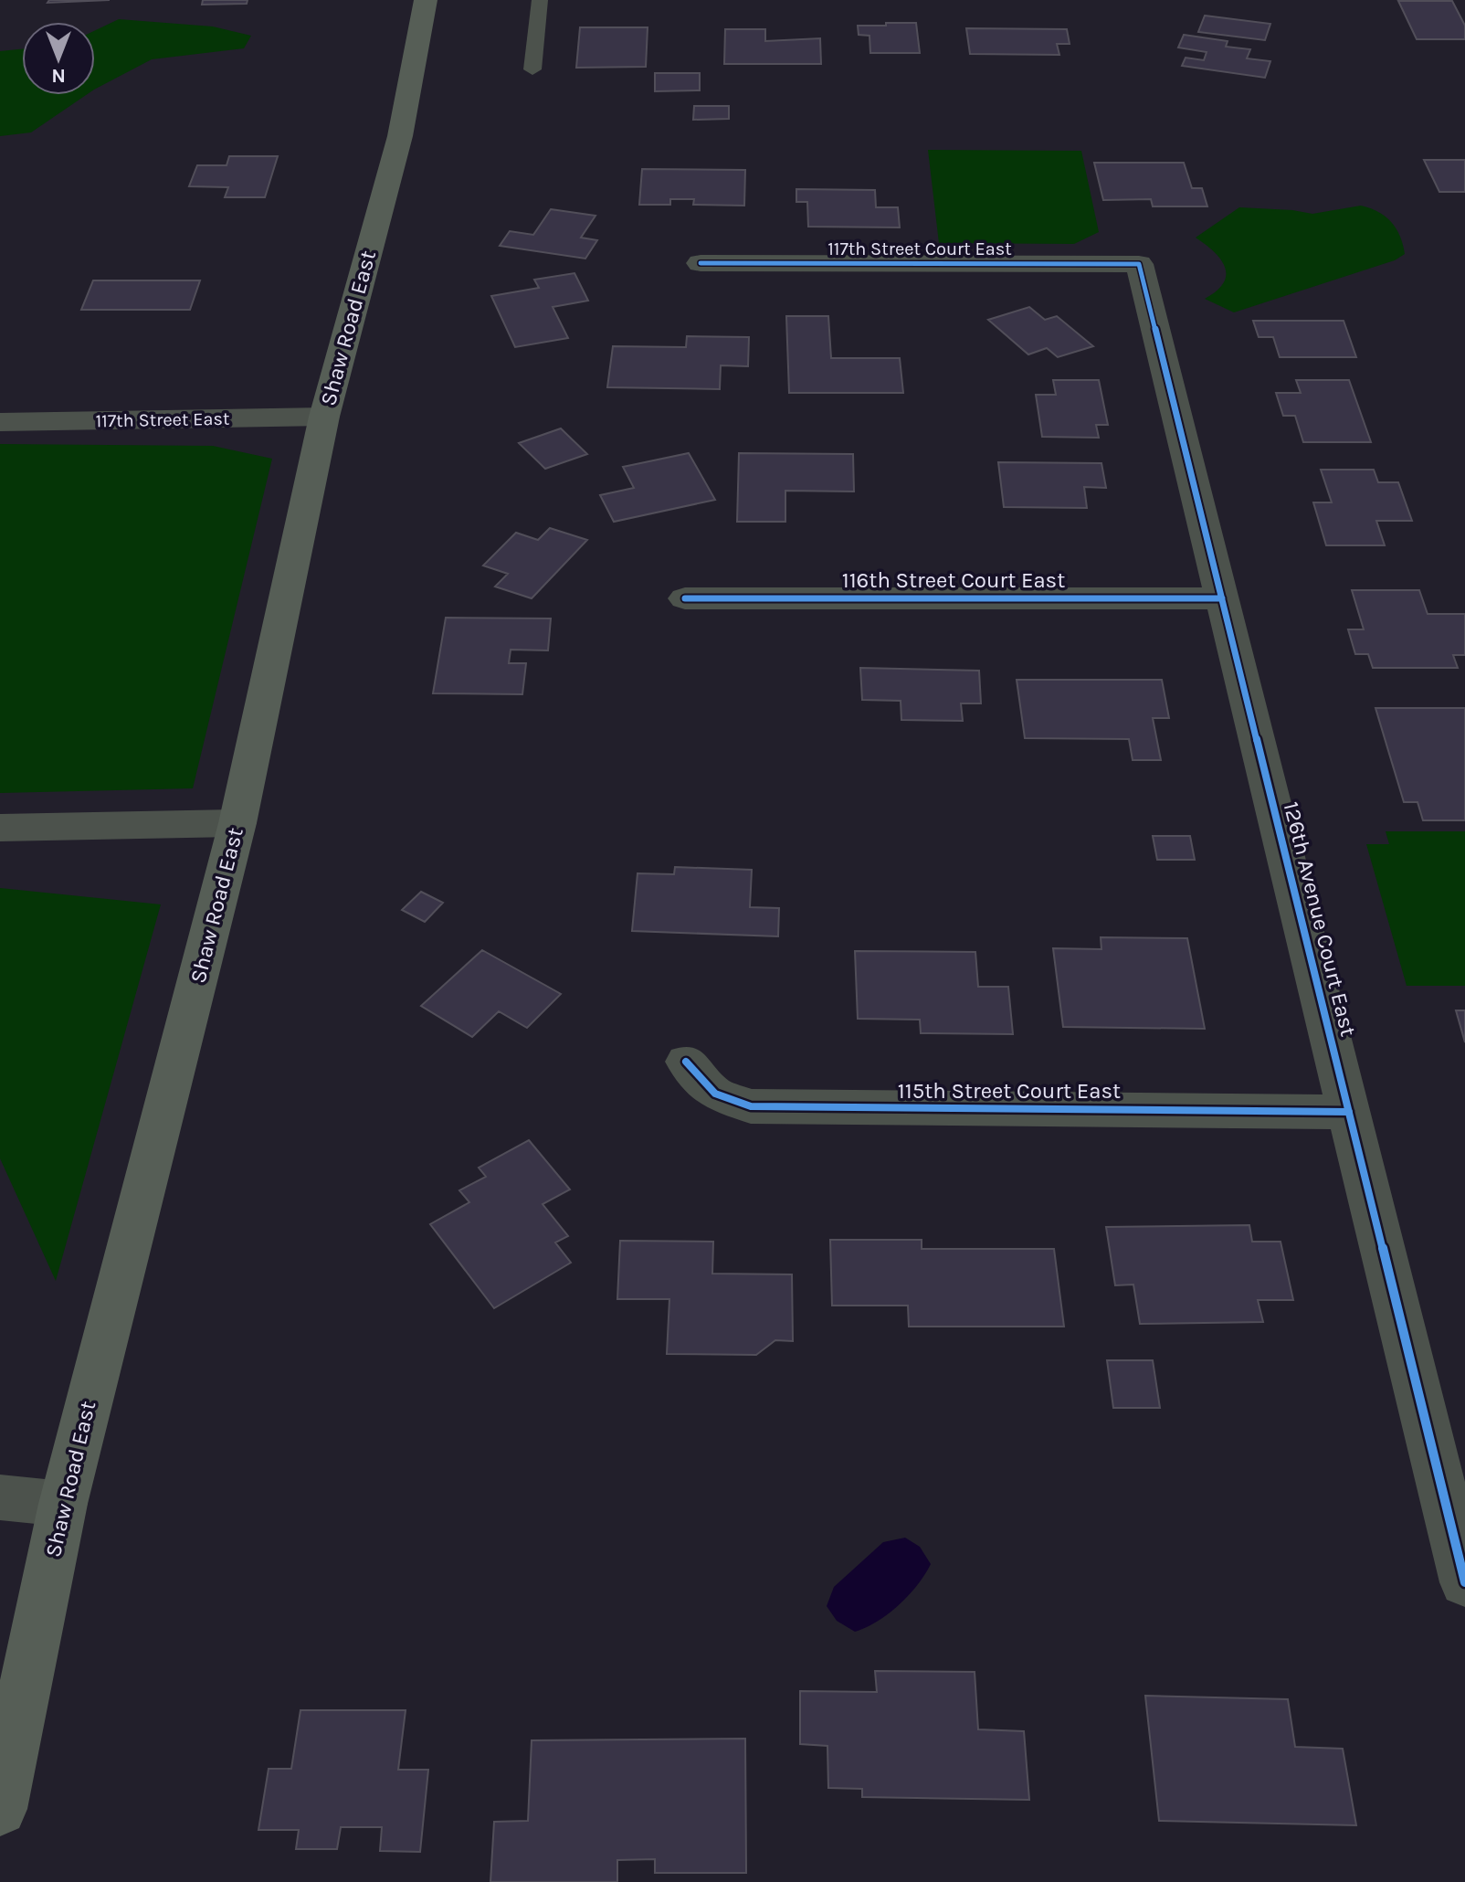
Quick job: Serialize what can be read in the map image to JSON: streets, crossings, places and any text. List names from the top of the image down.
{
  "streets": {
    "main road": ["Shaw Road East"],
    "street": [
      "117th Street Court East",
      "117th Street East",
      "116th Street Court East",
      "126th Avenue Court East",
      "115th Street Court East"
    ]
  },
  "crossings": [
    ["117th Street Court East", "126th Avenue Court East"],
    ["Shaw Road East", "117th Street East"],
    ["116th Street Court East", "126th Avenue Court East"],
    ["126th Avenue Court East", "115th Street Court East"]
  ],
  "north": "bottom"
}
